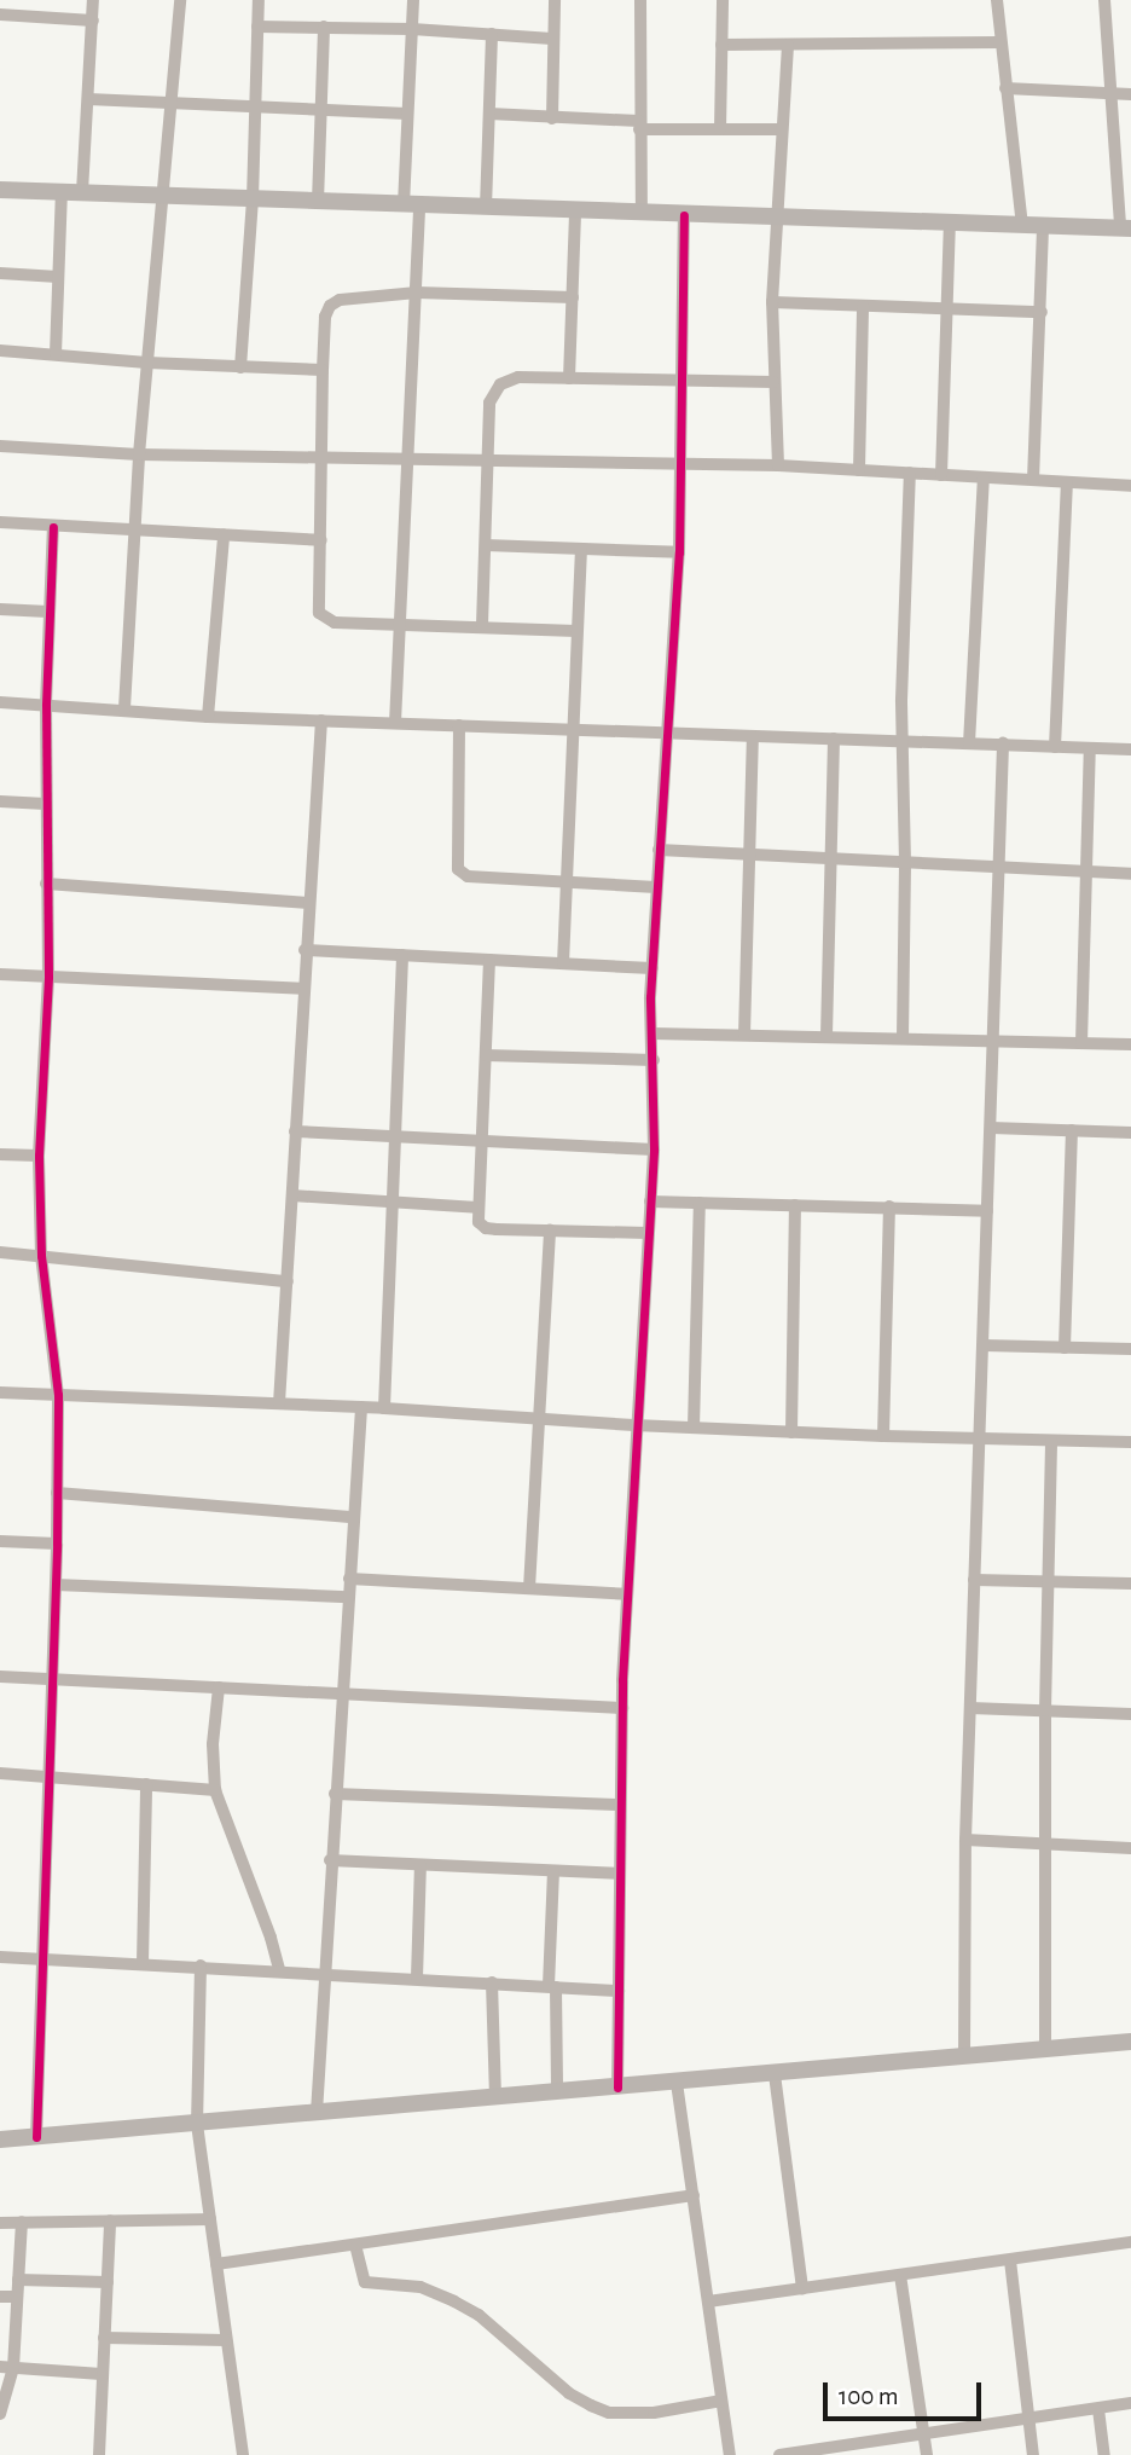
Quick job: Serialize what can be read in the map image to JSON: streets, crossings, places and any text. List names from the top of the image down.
{
  "scale_bar": "100 m"
}
